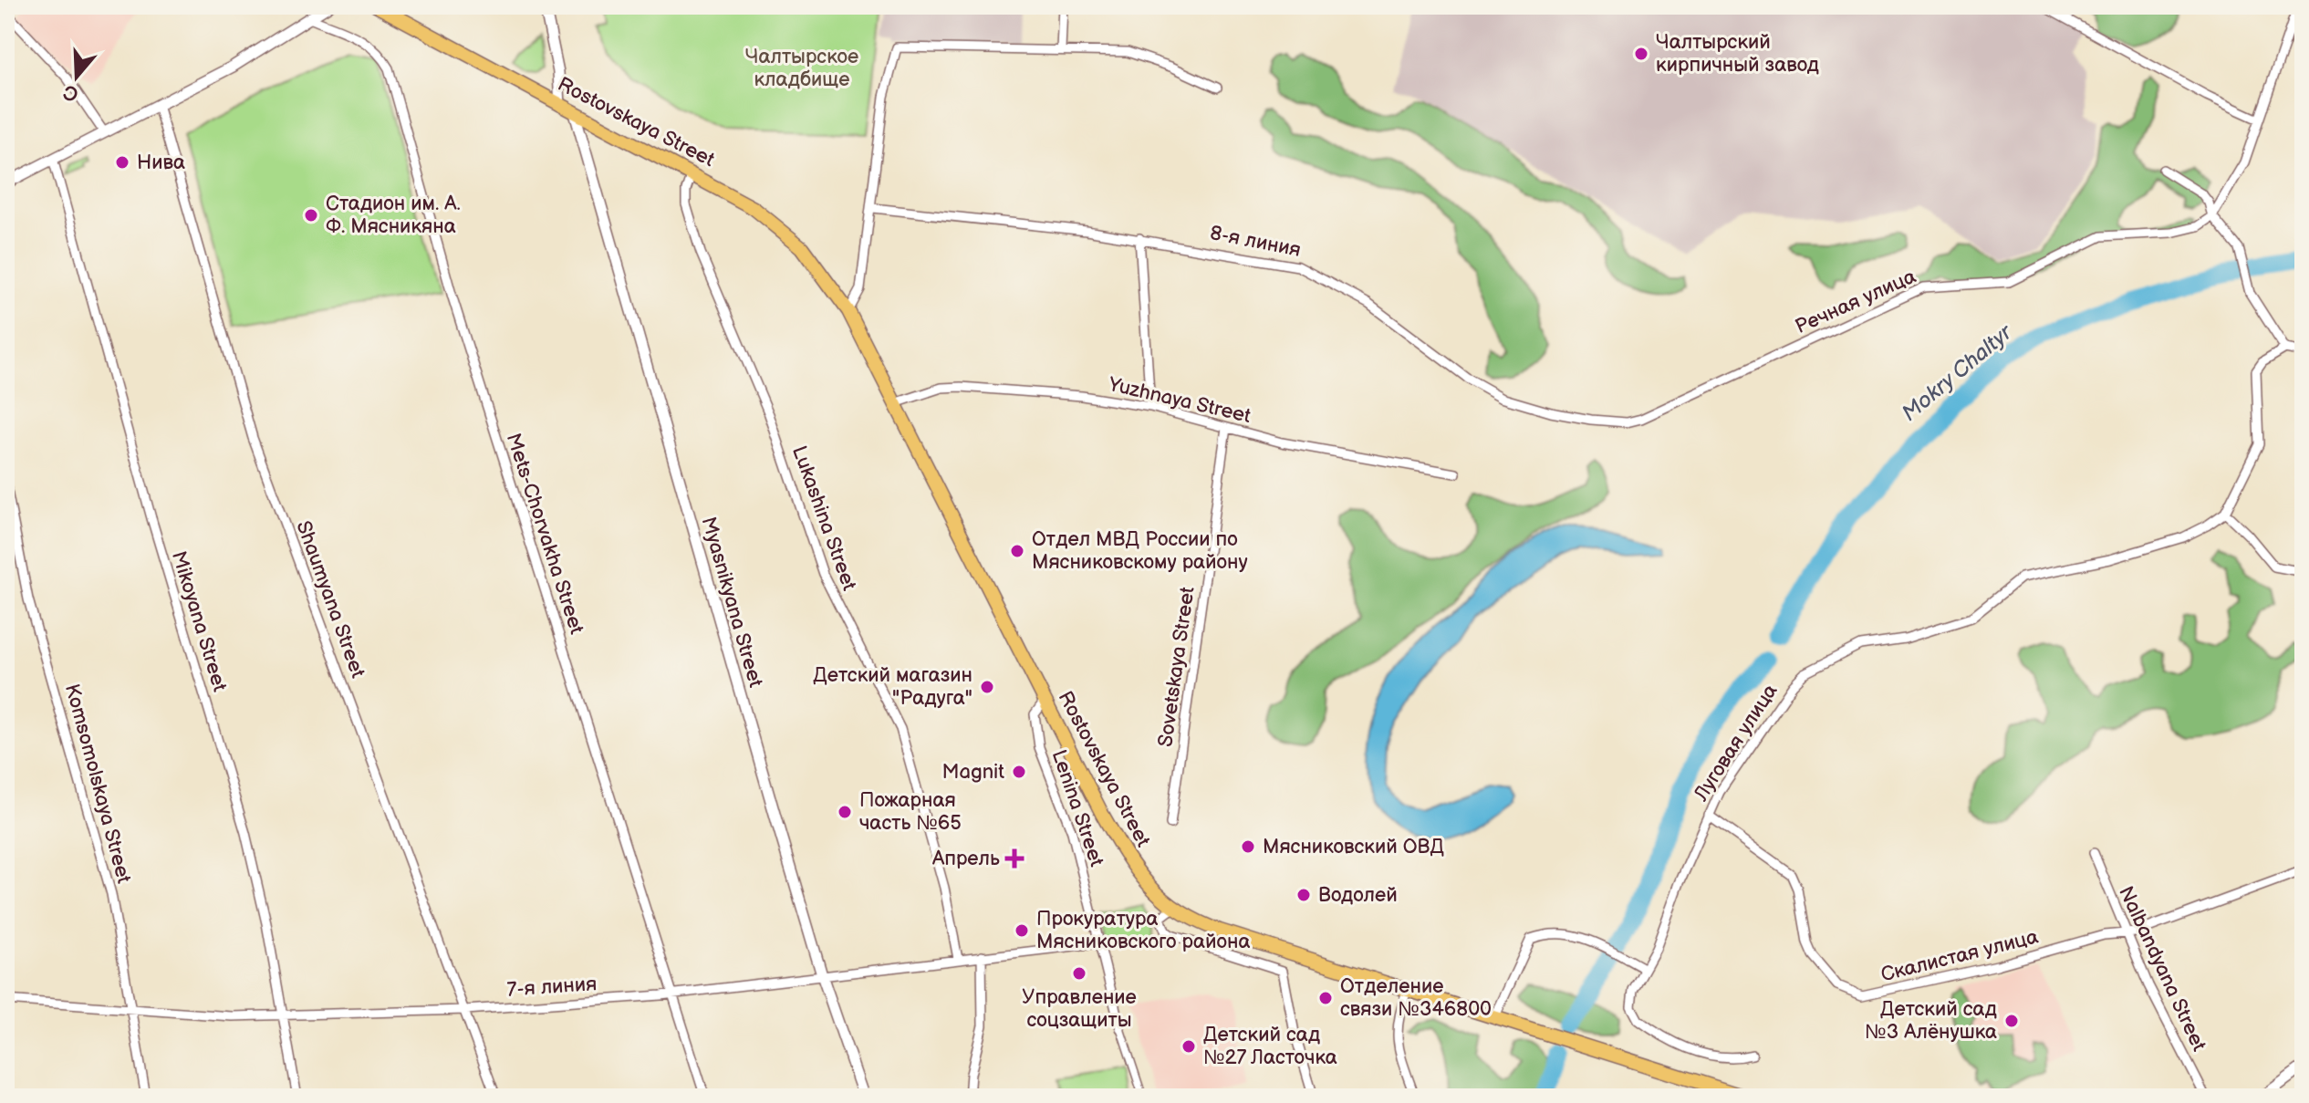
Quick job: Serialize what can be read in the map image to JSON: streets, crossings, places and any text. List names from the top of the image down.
{
  "streets": {
    "main road": ["Rostovskaya Street"],
    "street": [
      "8-я линия",
      "Речная улица",
      "Yuzhnaya Street",
      "Lukashina Street",
      "Mets-Chorvakha Street",
      "Shaumyana Street",
      "Myasnikyana Street",
      "Mikoyana Street",
      "Sovetskaya Street",
      "Луговая улица",
      "Komsomolskaya Street",
      "Lenina Street",
      "Скалистая улица",
      "Nalbandyana Street",
      "7-я линия"
    ]
  },
  "crossings": [
    ["Rostovskaya Street", "Yuzhnaya Street"],
    ["Rostovskaya Street", "Lukashina Street"],
    ["Rostovskaya Street", "Myasnikyana Street"],
    ["Rostovskaya Street", "Lenina Street"],
    ["8-я линия", "Речная улица"],
    ["Yuzhnaya Street", "Sovetskaya Street"],
    ["Lukashina Street", "7-я линия"],
    ["Mets-Chorvakha Street", "7-я линия"],
    ["Shaumyana Street", "7-я линия"],
    ["Myasnikyana Street", "7-я линия"],
    ["Mikoyana Street", "7-я линия"],
    ["Луговая улица", "Скалистая улица"],
    ["Komsomolskaya Street", "7-я линия"],
    ["Lenina Street", "7-я линия"],
    ["Скалистая улица", "Nalbandyana Street"]
  ],
  "water": ["Mokry Chaltyr"],
  "parks": ["Чалтырское кладбище"],
  "places": {
    "other": [
      "Чалтырский кирпичный завод",
      "Нива",
      "Стадион им. А. Ф. Мясникяна",
      "Отдел МВД России по Мясниковскому району",
      "Детский магазин \"Радуга\"",
      "Magnit",
      "Пожарная часть №65",
      "Мясниковский ОВД",
      "Водолей",
      "Прокуратура Мясниковского района",
      "Управление соцзащиты",
      "Отделение связи №346800",
      "Детский сад №3 Алёнушка",
      "Детский сад №27 Ласточка"
    ],
    "health": ["Апрель"]
  },
  "north": "bottom"
}
